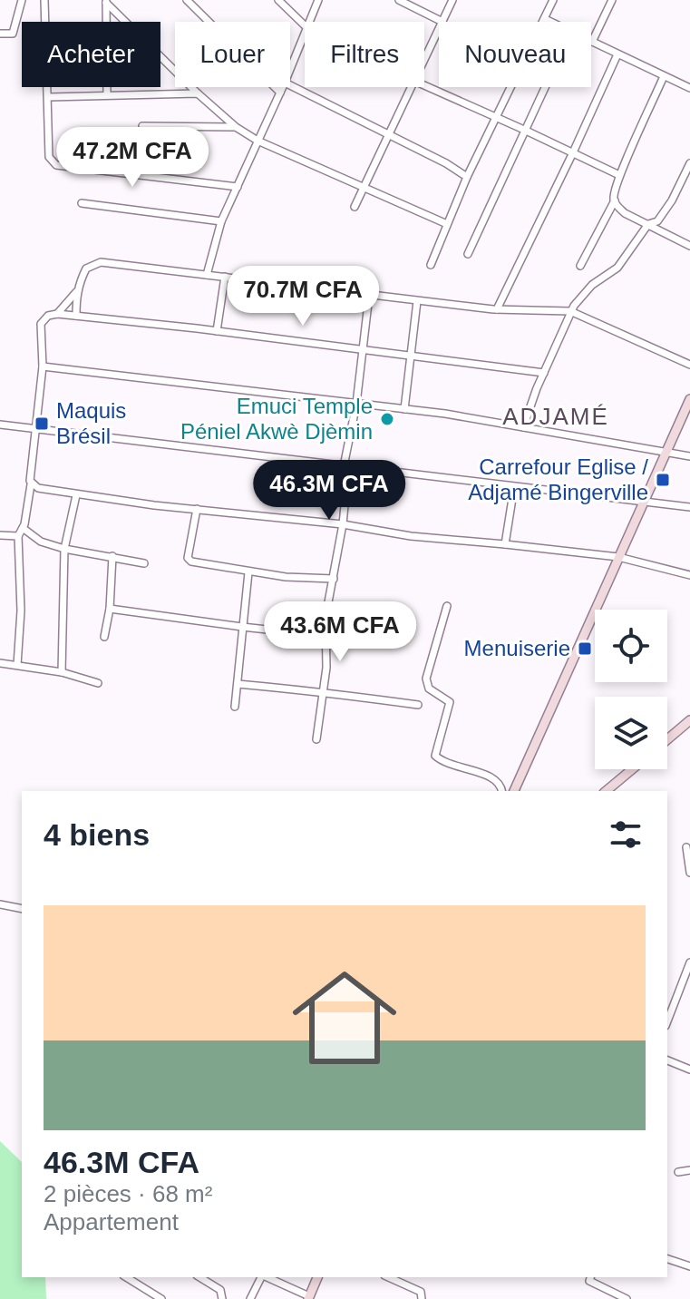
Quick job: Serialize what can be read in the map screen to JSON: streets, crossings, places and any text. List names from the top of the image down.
{
  "districts": ["ADJAMÉ"],
  "places": {
    "other": ["Emuci Temple Péniel Akwè Djèmin"],
    "transit": ["Maquis Brésil", "Carrefour Eglise / Adjamé Bingerville", "Menuiserie"]
  },
  "page": {
    "chip": [
      "Acheter",
      "Louer",
      "Filtres",
      "Nouveau"
    ],
    "price": [
      "47.2M CFA",
      "70.7M CFA",
      "46.3M CFA",
      "43.6M CFA"
    ],
    "heading": "4 biens",
    "list": [
      {
        "name": "46.3M CFA",
        "note": "2 pièces · 68 m² · Appartement"
      }
    ]
  }
}
